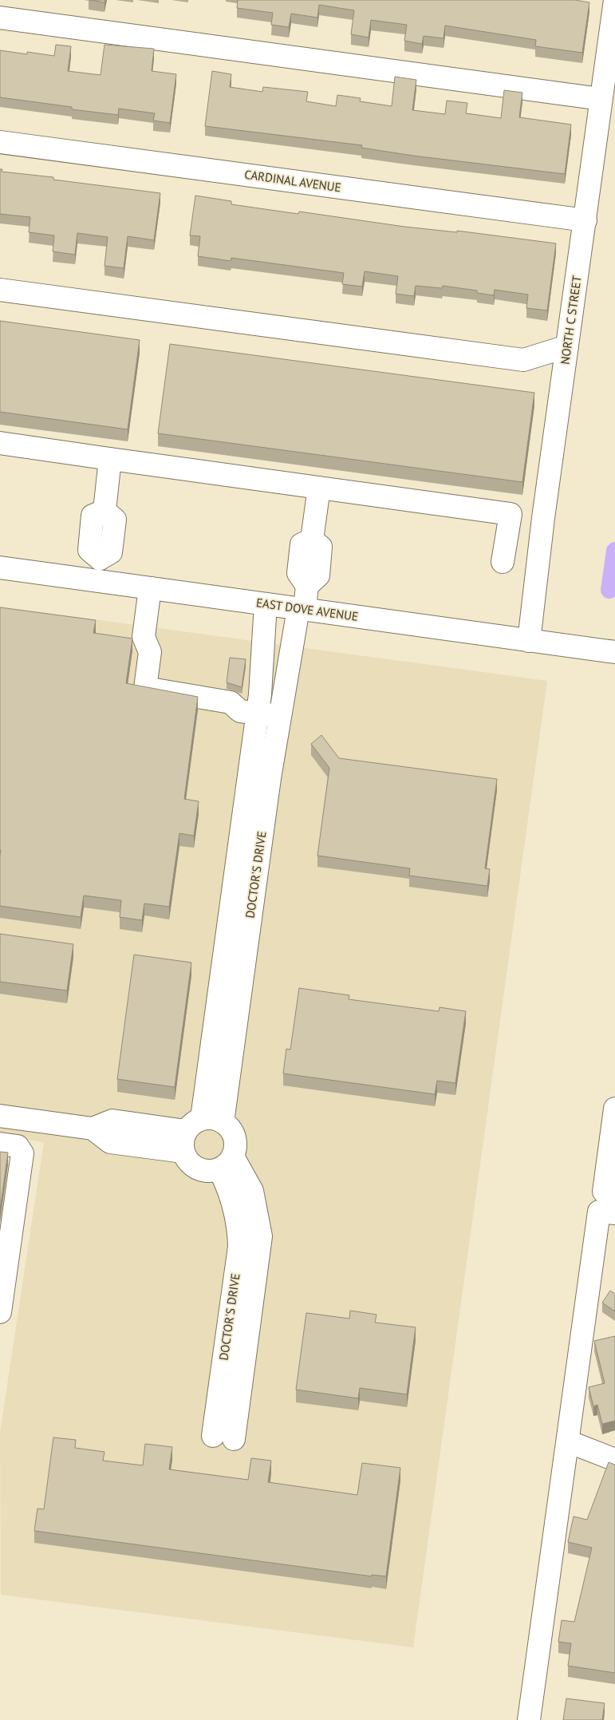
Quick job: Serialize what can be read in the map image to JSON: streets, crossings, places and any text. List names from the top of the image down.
{
  "streets": {
    "street": [
      "CARDINAL AVENUE",
      "NORTH C STREET",
      "EAST DOVE AVENUE",
      "DOCTOR'S DRIVE"
    ]
  },
  "crossings": [
    ["CARDINAL AVENUE", "NORTH C STREET"],
    ["NORTH C STREET", "EAST DOVE AVENUE"],
    ["EAST DOVE AVENUE", "DOCTOR'S DRIVE"]
  ]
}
